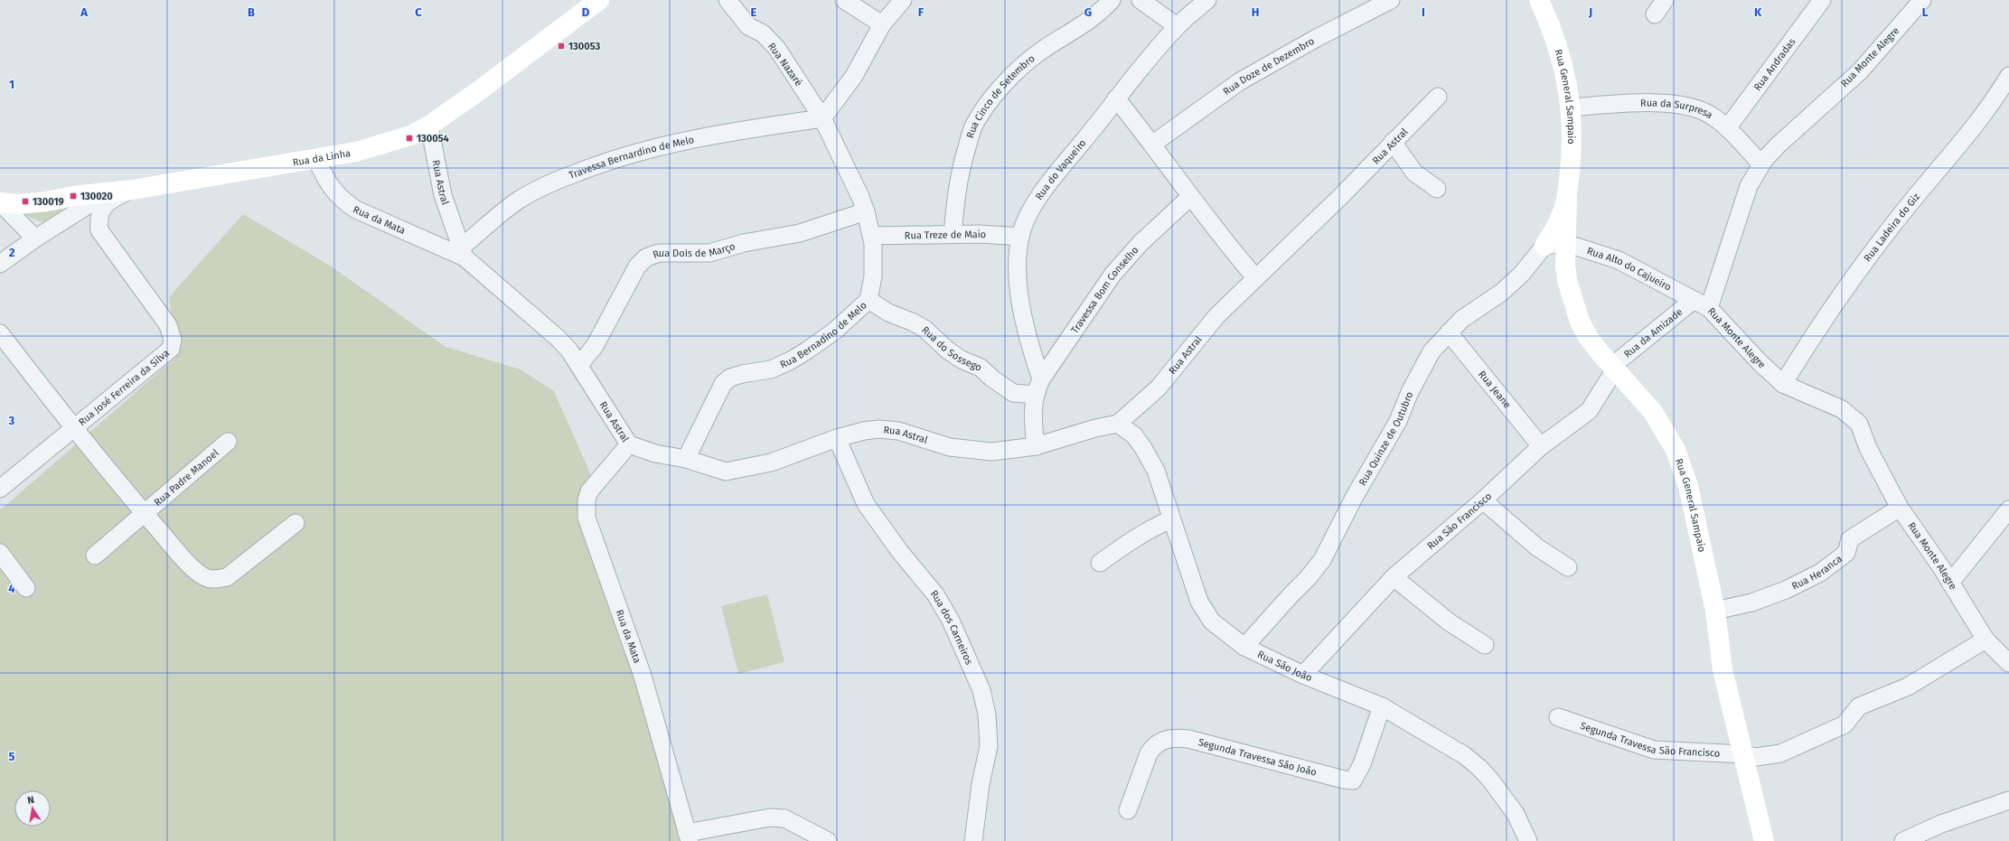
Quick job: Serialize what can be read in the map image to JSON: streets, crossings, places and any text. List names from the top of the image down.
{
  "streets": {
    "street": [
      "Rua Monte Alegre",
      "Rua Nazaré",
      "Rua Andradas",
      "Rua Doze de Dezembro",
      "Rua General Sampaio",
      "Rua Cinco de Setembro",
      "Rua da Surpresa",
      "Rua Astral",
      "Rua da Linha",
      "Travessa Bernardino de Melo",
      "Rua do Vaqueiro",
      "Rua da Mata",
      "Rua Ladeira do Giz",
      "Rua Treze de Maio",
      "Rua Dois de Março",
      "Rua Alto do Cajueiro",
      "Travessa Bom Conselho",
      "Rua Bernadino de Melo",
      "Rua da Amizade",
      "Rua do Sossego",
      "Rua José Ferreira da Silva",
      "Rua Jeane",
      "Rua Quinze de Outubro",
      "Rua Padre Manoel",
      "Rua São Francisco",
      "Rua Heranca",
      "Rua dos Carneiros",
      "Rua São João",
      "Segunda Travessa São Francisco",
      "Segunda Travessa São João"
    ]
  },
  "crossings": [
    ["Rua Monte Alegre", "Rua da Surpresa"],
    ["Rua Monte Alegre", "Rua Ladeira do Giz"],
    ["Rua Monte Alegre", "Rua Alto do Cajueiro"],
    ["Rua Monte Alegre", "Rua Heranca"],
    ["Rua Monte Alegre", "Segunda Travessa São Francisco"],
    ["Rua Nazaré", "Travessa Bernardino de Melo"],
    ["Rua Nazaré", "Rua Bernadino de Melo"],
    ["Rua Andradas", "Rua da Surpresa"],
    ["Rua General Sampaio", "Rua da Surpresa"],
    ["Rua General Sampaio", "Rua Alto do Cajueiro"],
    ["Rua General Sampaio", "Rua da Amizade"],
    ["Rua General Sampaio", "Rua Quinze de Outubro"],
    ["Rua General Sampaio", "Rua São Francisco"],
    ["Rua General Sampaio", "Rua Heranca"],
    ["Rua General Sampaio", "Segunda Travessa São Francisco"],
    ["Rua Cinco de Setembro", "Rua Treze de Maio"],
    ["Rua Astral", "Rua da Linha"],
    ["Rua Astral", "Travessa Bernardino de Melo"],
    ["Rua Astral", "Rua da Mata"],
    ["Rua Astral", "Rua Dois de Março"],
    ["Rua Astral", "Travessa Bom Conselho"],
    ["Rua Astral", "Rua Bernadino de Melo"],
    ["Rua Astral", "Rua dos Carneiros"],
    ["Rua Astral", "Rua São João"],
    ["Rua da Linha", "Rua da Mata"],
    ["Rua da Linha", "Rua José Ferreira da Silva"],
    ["Travessa Bernardino de Melo", "Rua da Mata"],
    ["Travessa Bernardino de Melo", "Rua Bernadino de Melo"],
    ["Rua do Vaqueiro", "Rua Treze de Maio"],
    ["Rua do Vaqueiro", "Travessa Bom Conselho"],
    ["Rua Treze de Maio", "Rua Bernadino de Melo"],
    ["Rua Dois de Março", "Rua Bernadino de Melo"],
    ["Rua Alto do Cajueiro", "Rua da Amizade"],
    ["Rua Alto do Cajueiro", "Rua Quinze de Outubro"],
    ["Travessa Bom Conselho", "Rua do Sossego"],
    ["Rua Bernadino de Melo", "Rua do Sossego"],
    ["Rua da Amizade", "Rua São Francisco"],
    ["Rua Jeane", "Rua Quinze de Outubro"],
    ["Rua Jeane", "Rua São Francisco"],
    ["Rua Quinze de Outubro", "Rua São João"],
    ["Rua São Francisco", "Rua São João"],
    ["Rua São João", "Segunda Travessa São João"]
  ],
  "places": {
    "transit": [
      "130053",
      "130054",
      "130020",
      "130019"
    ]
  },
  "north": "top",
  "grid": {
    "columns": [
      "A",
      "B",
      "C",
      "D",
      "E",
      "F",
      "G",
      "H",
      "I",
      "J",
      "K",
      "L"
    ],
    "rows": [
      "1",
      "2",
      "3",
      "4",
      "5"
    ]
  }
}
